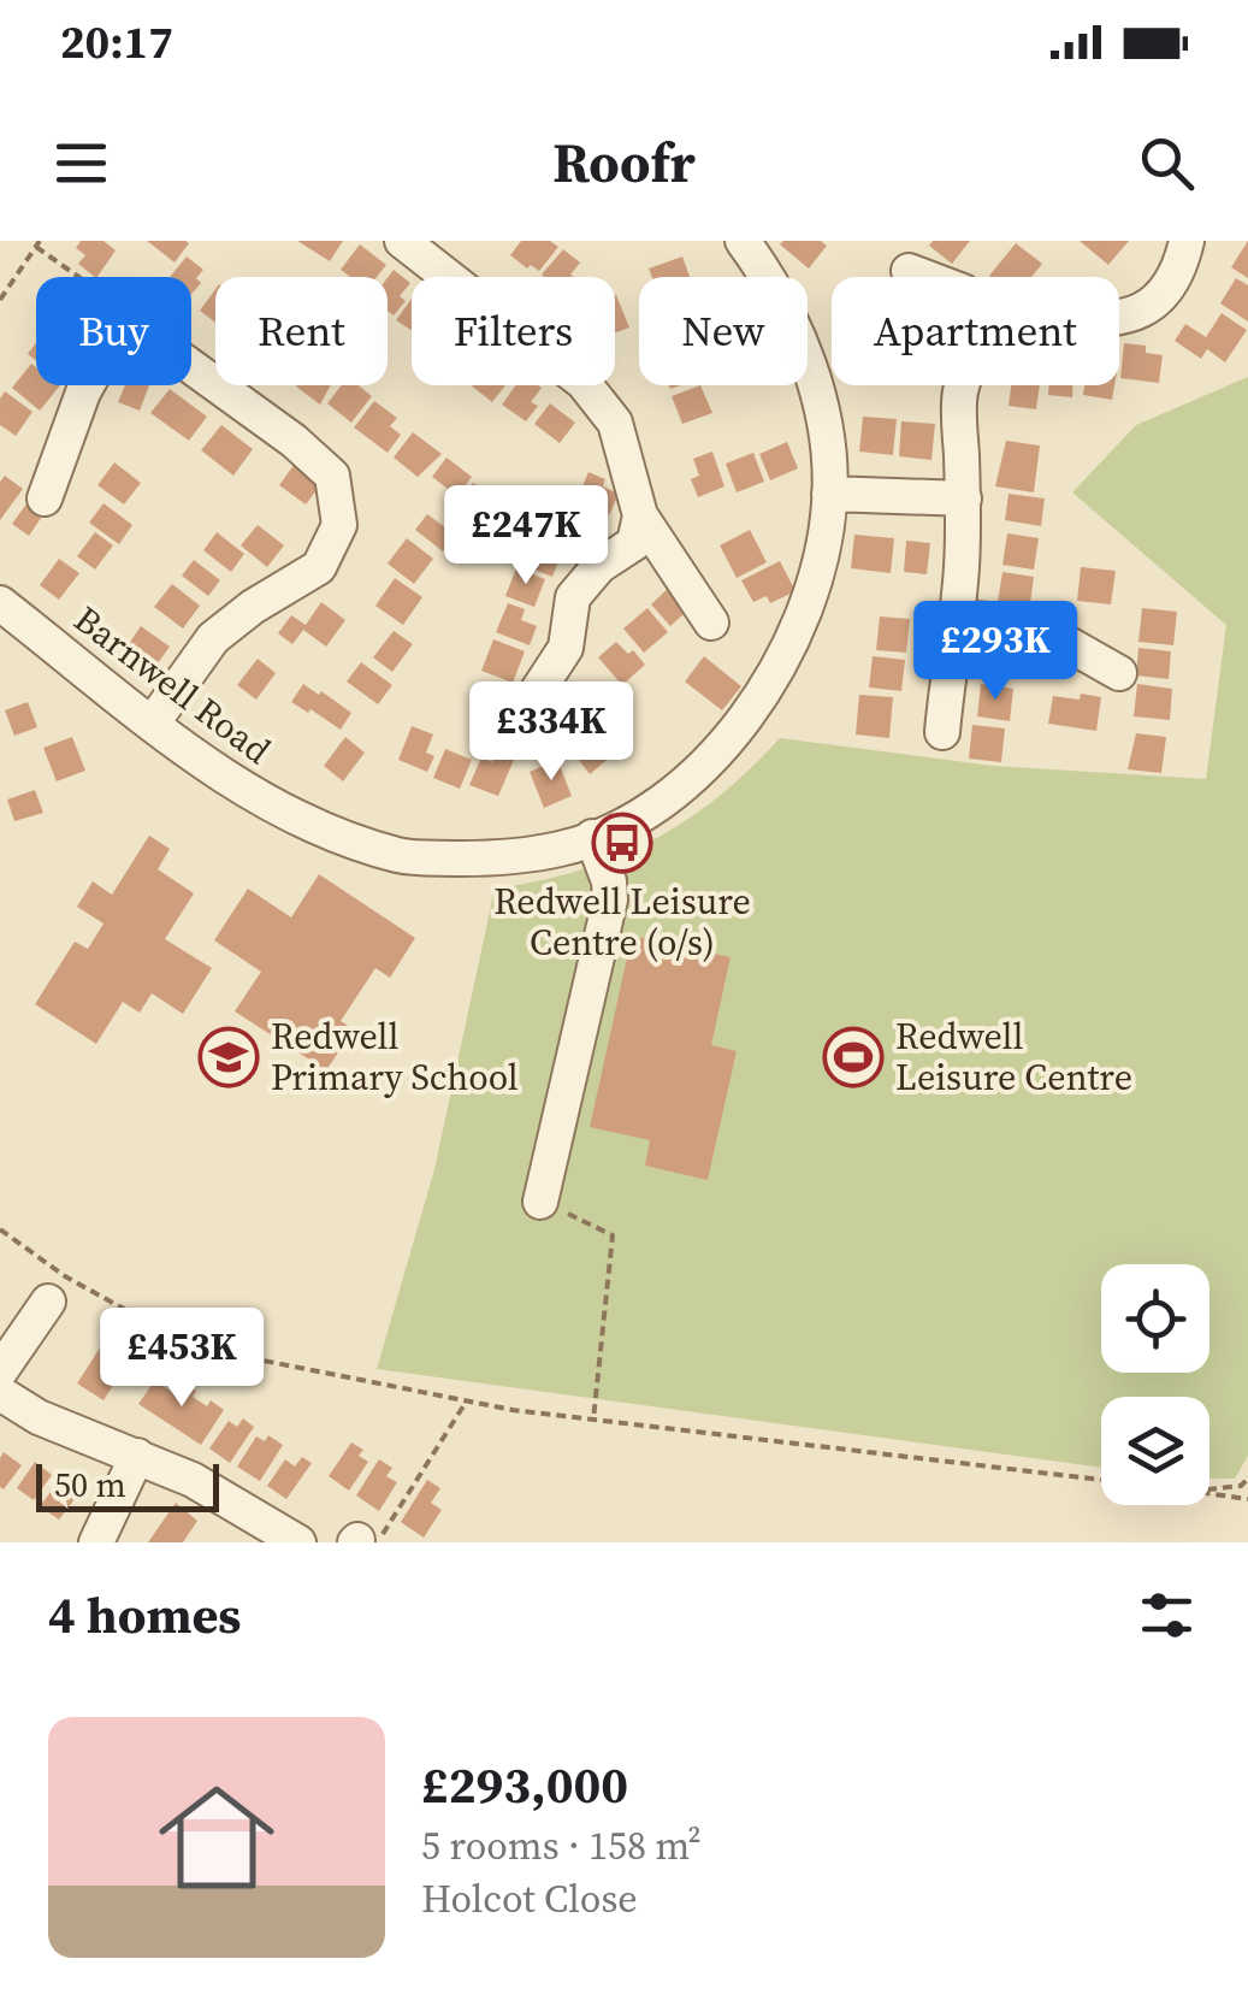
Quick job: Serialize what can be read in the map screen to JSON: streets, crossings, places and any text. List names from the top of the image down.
{
  "streets": {
    "street": ["Barnwell Road"]
  },
  "places": {
    "bus stop": ["Redwell Leisure Centre (o/s)"],
    "school or university": ["Redwell Primary School"],
    "sports": ["Redwell Leisure Centre"]
  },
  "scale_bar": "50 m",
  "page": {
    "status": "20:17",
    "header": "Roofr",
    "chip": [
      "Buy",
      "Rent",
      "Filters",
      "New",
      "Apartment"
    ],
    "price": [
      "£247K",
      "£293K",
      "£334K",
      "£453K"
    ],
    "scale": "50 m",
    "heading": "4 homes",
    "list": [
      {
        "name": "£293,000",
        "note": "5 rooms · 158 m² · Holcot Close"
      }
    ]
  }
}
